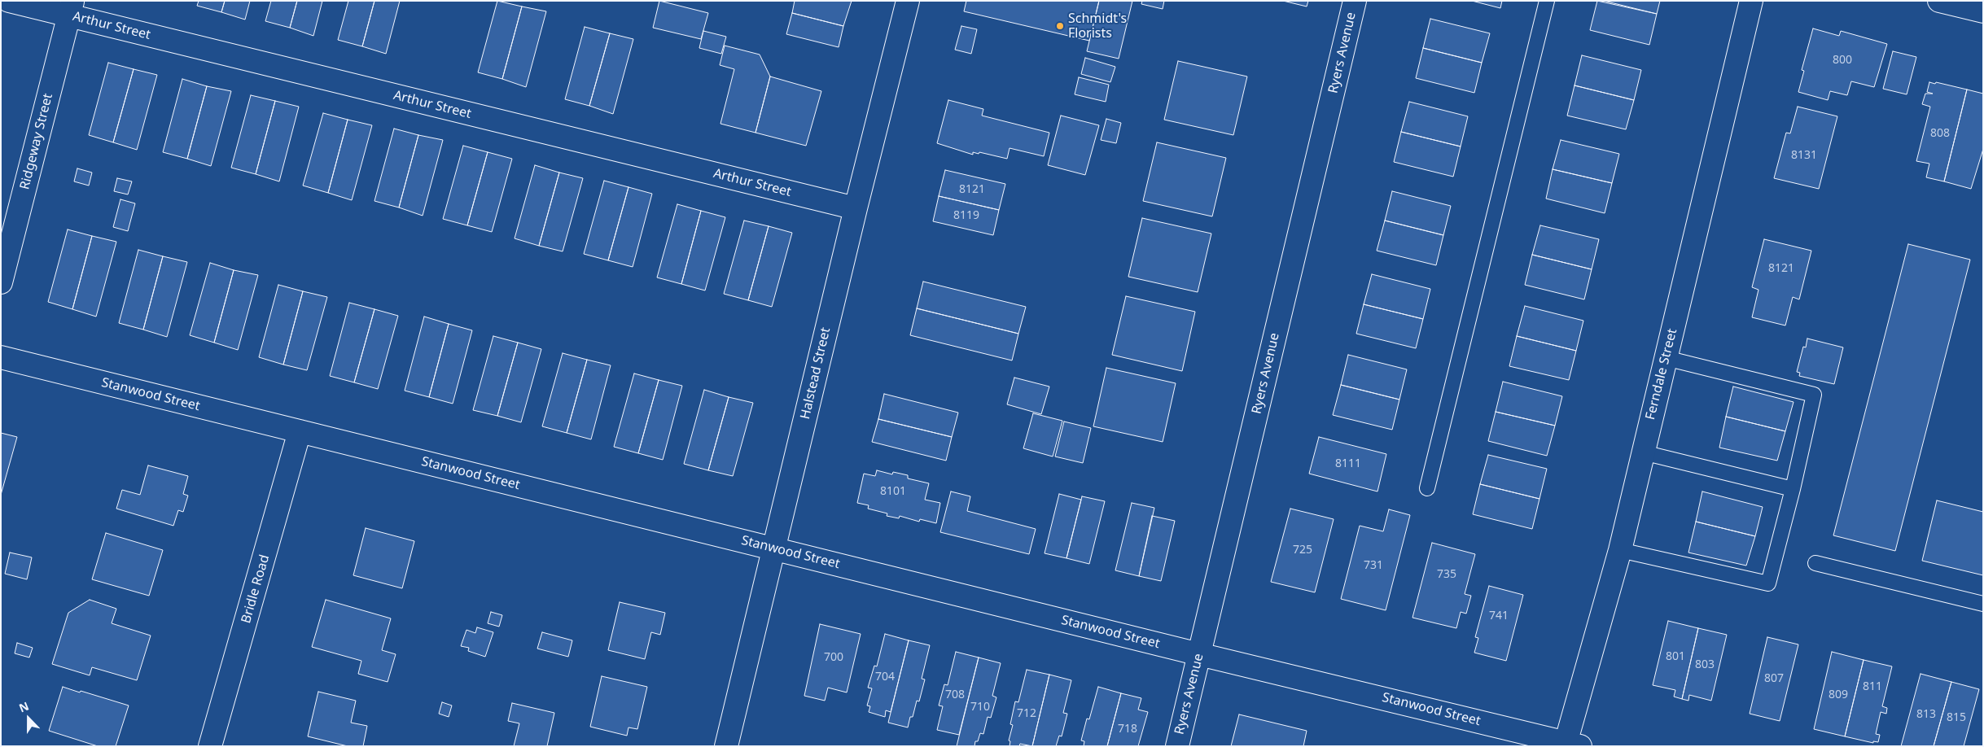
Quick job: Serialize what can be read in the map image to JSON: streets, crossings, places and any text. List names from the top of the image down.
{
  "streets": {
    "street": [
      "Arthur Street",
      "Ryers Avenue",
      "Ridgeway Street",
      "Halstead Street",
      "Ferndale Street",
      "Stanwood Street",
      "Bridle Road"
    ]
  },
  "crossings": [
    ["Arthur Street", "Ridgeway Street"],
    ["Arthur Street", "Halstead Street"],
    ["Ryers Avenue", "Stanwood Street"],
    ["Halstead Street", "Stanwood Street"],
    ["Ferndale Street", "Stanwood Street"],
    ["Stanwood Street", "Bridle Road"]
  ],
  "places": ["Schmidt's Florists"],
  "house_numbers": [
    "800",
    "808",
    "8131",
    "8121",
    "8119",
    "8121",
    "8111",
    "8101",
    "725",
    "731",
    "735",
    "741",
    "801",
    "700",
    "803",
    "704",
    "807",
    "811",
    "708",
    "809",
    "710",
    "712",
    "813",
    "815",
    "718"
  ],
  "north": "top"
}
